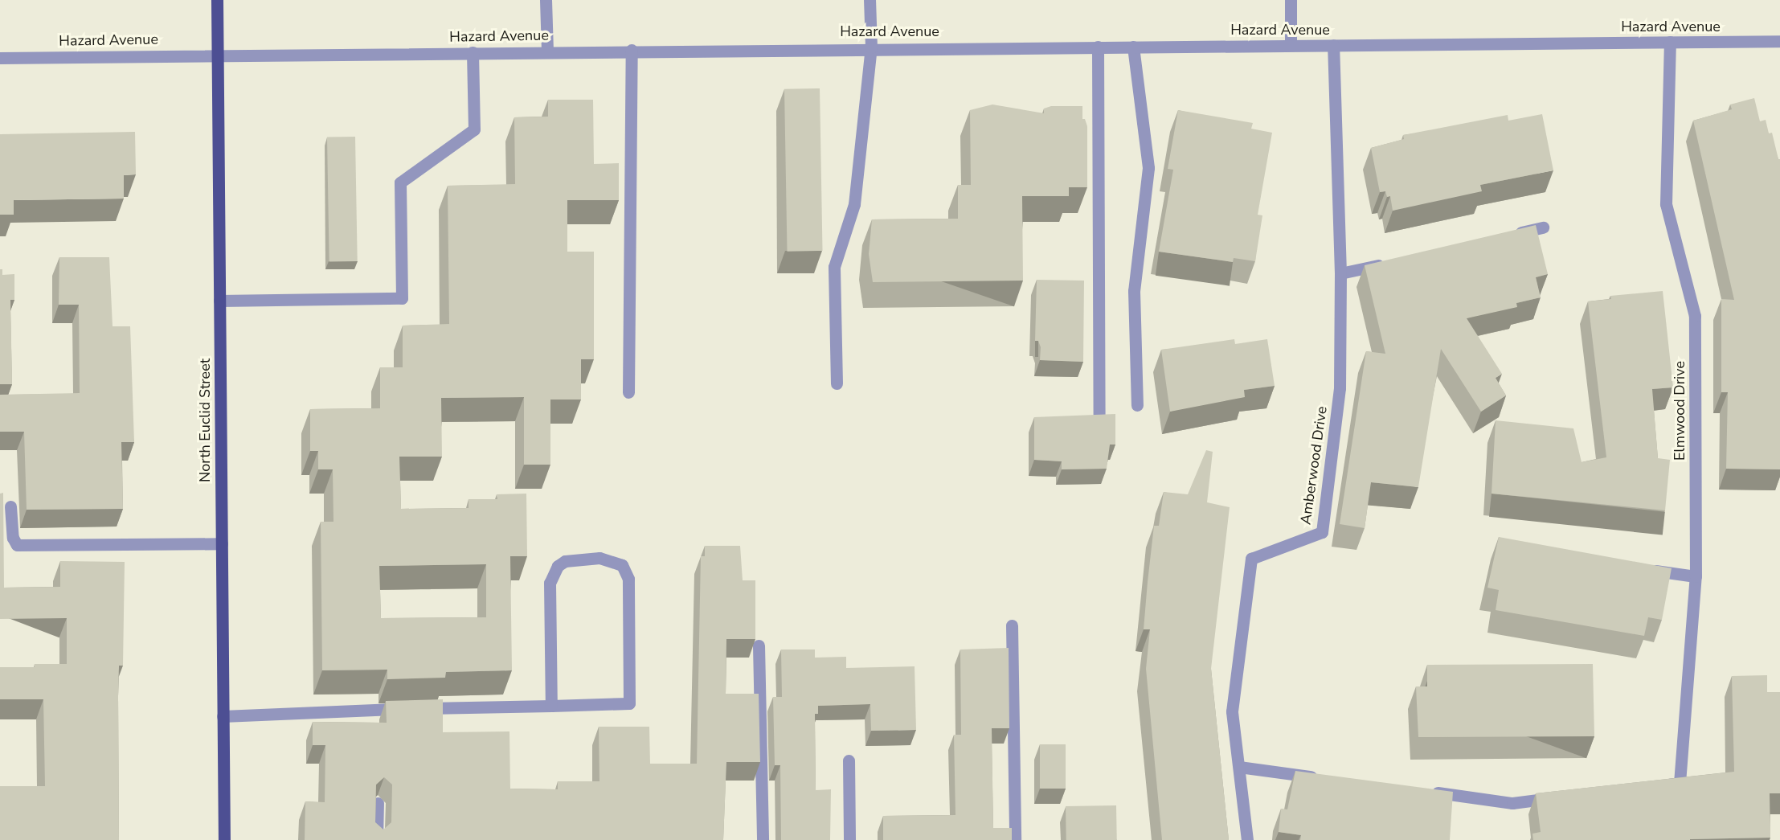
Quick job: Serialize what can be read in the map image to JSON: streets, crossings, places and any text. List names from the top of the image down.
{
  "streets": {
    "main road": ["North Euclid Street"],
    "street": ["Hazard Avenue", "Elmwood Drive", "Amberwood Drive"]
  },
  "crossings": [
    ["Hazard Avenue", "Elmwood Drive"],
    ["Hazard Avenue", "North Euclid Street"],
    ["Hazard Avenue", "Amberwood Drive"]
  ]
}
